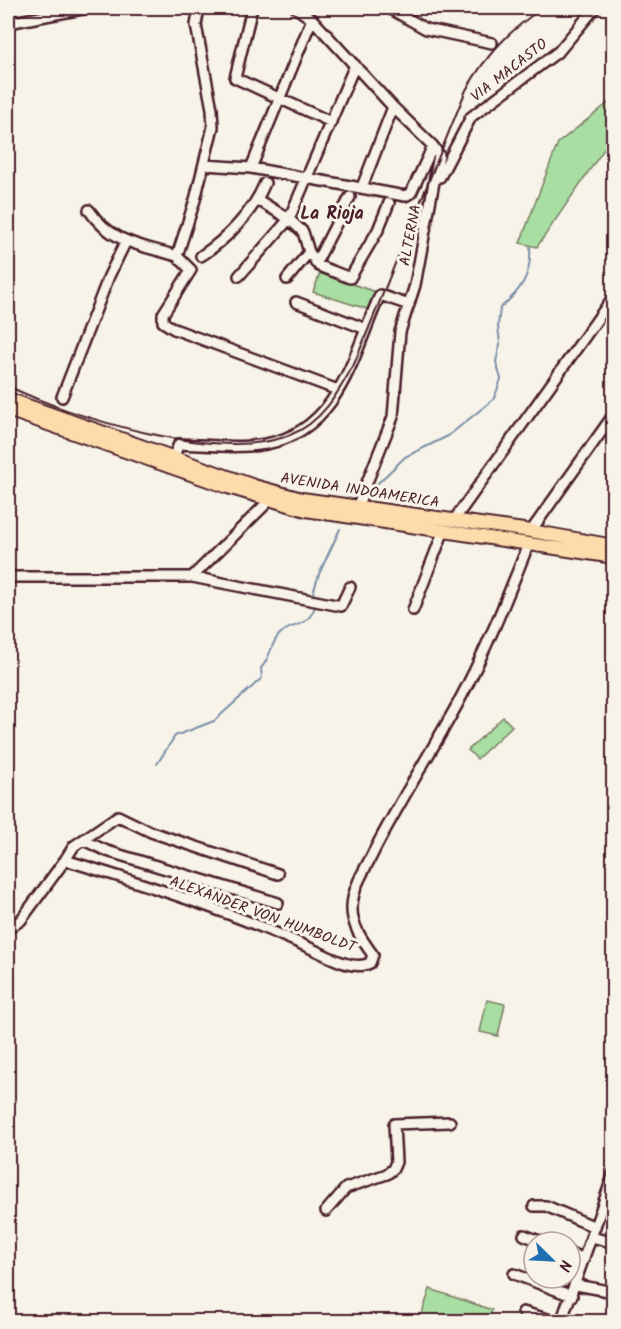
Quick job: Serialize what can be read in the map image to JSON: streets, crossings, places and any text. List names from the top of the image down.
{
  "streets": {
    "main road": ["AVENIDA INDOAMERICA"],
    "street": ["VIA MACASTO", "ALTERNA", "ALEXANDER VON HUMBOLDT"]
  },
  "crossings": [
    ["VIA MACASTO", "ALTERNA"],
    ["ALTERNA", "AVENIDA INDOAMERICA"],
    ["AVENIDA INDOAMERICA", "ALEXANDER VON HUMBOLDT"]
  ],
  "districts": ["La Rioja"],
  "north": "bottom right"
}
